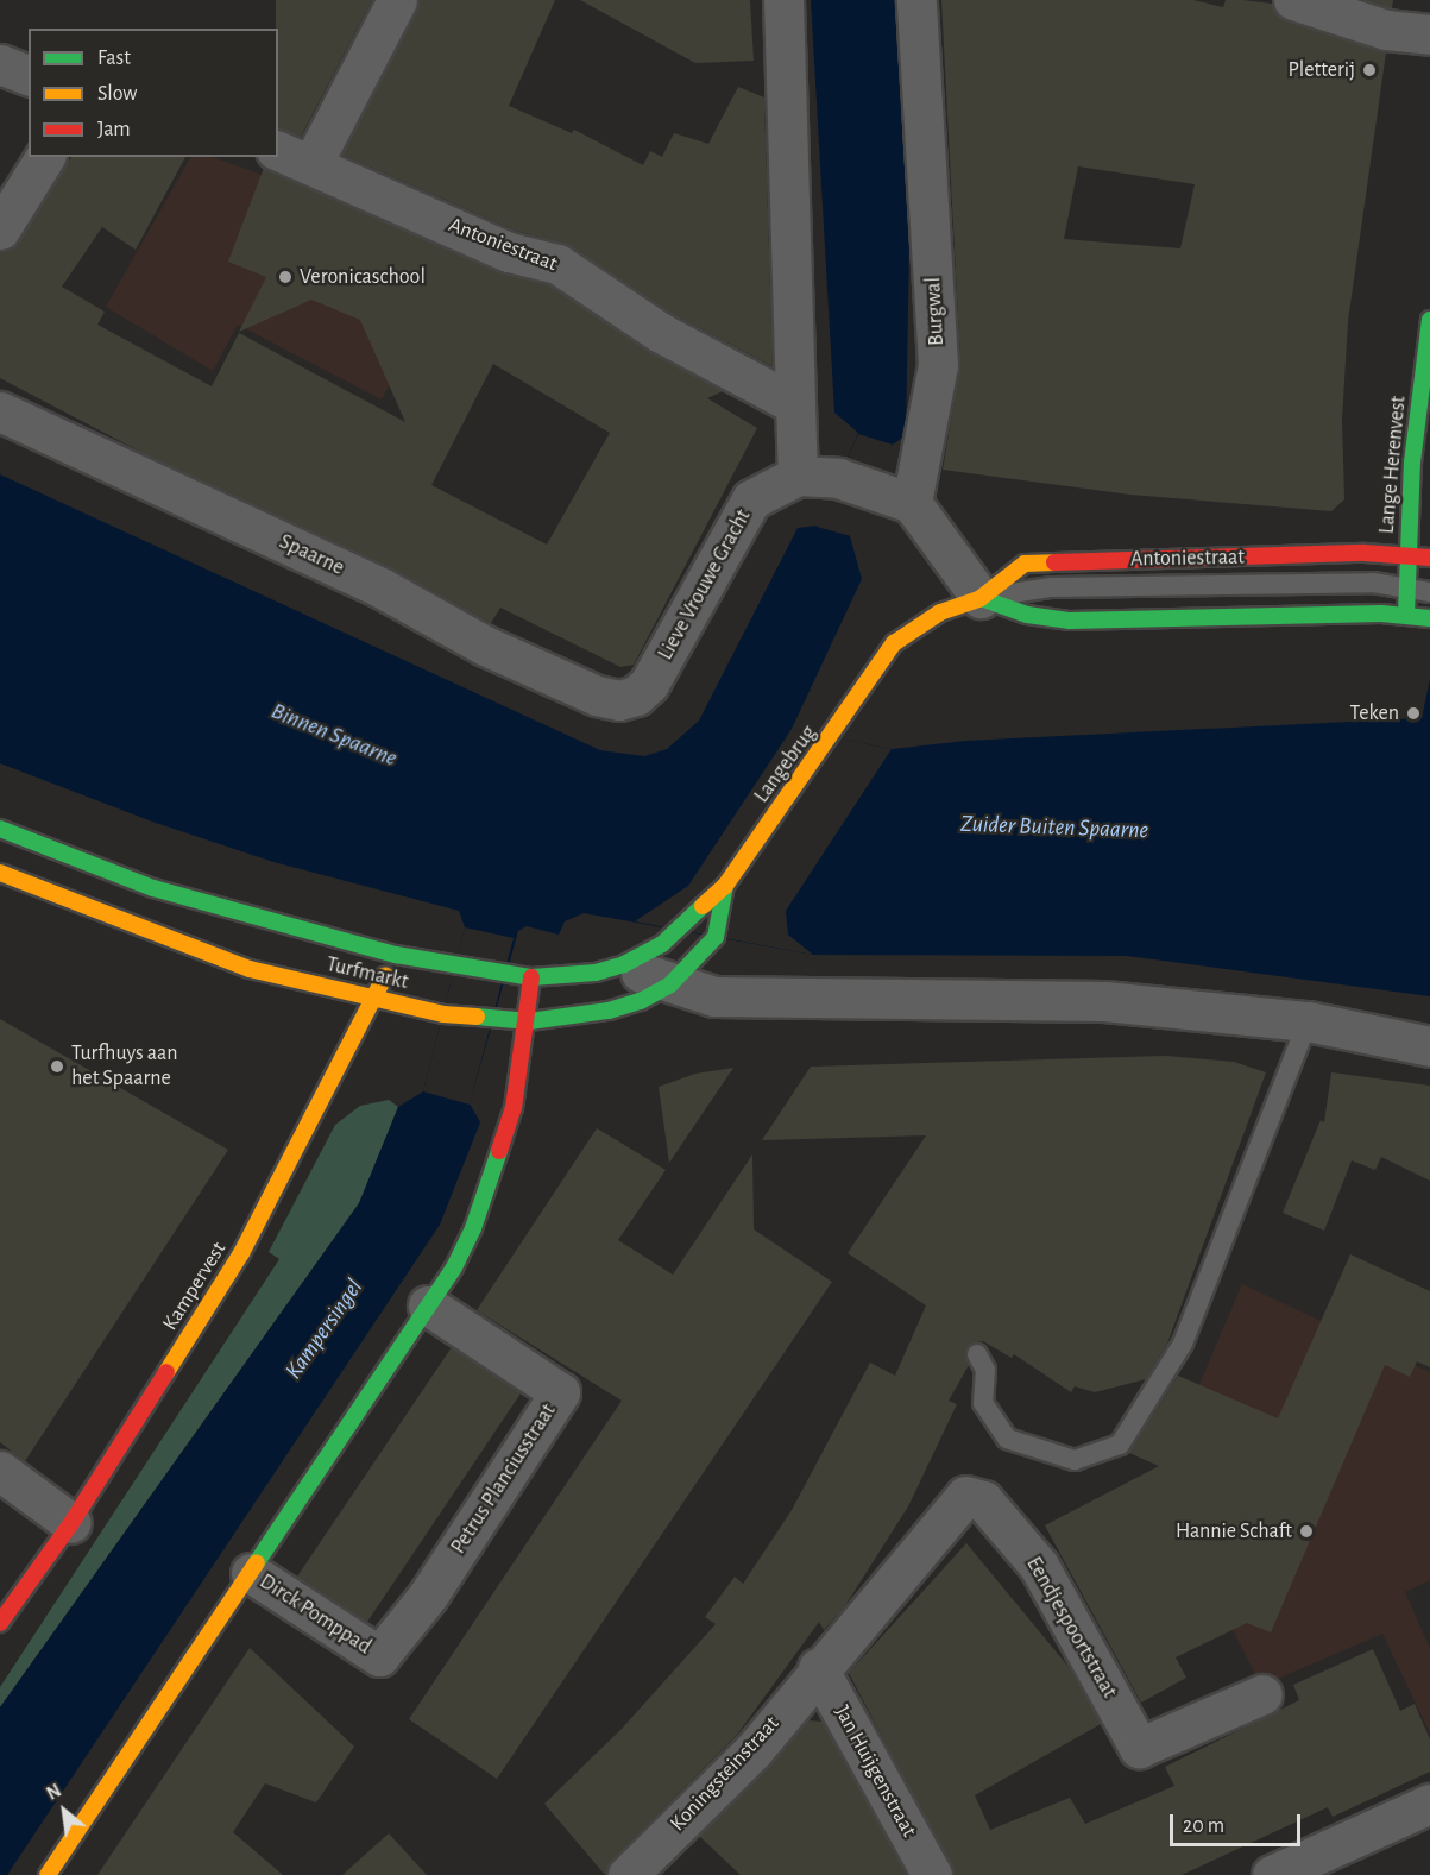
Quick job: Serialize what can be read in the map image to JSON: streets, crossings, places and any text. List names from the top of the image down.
{
  "streets": {
    "street": [
      "Antoniestraat",
      "Burgwal",
      "Lange Herenvest",
      "Spaarne",
      "Lieve Vrouwe Gracht",
      "Langebrug",
      "Turfmarkt",
      "Kampervest",
      "Petrus Planciusstraat",
      "Dirck Pomppad",
      "Eendjespoortstraat",
      "Jan Huijgenstraat",
      "Koningsteinstraat"
    ]
  },
  "crossings": [
    ["Antoniestraat", "Lange Herenvest"],
    ["Antoniestraat", "Langebrug"],
    ["Spaarne", "Lieve Vrouwe Gracht"],
    ["Langebrug", "Turfmarkt"],
    ["Turfmarkt", "Kampervest"],
    ["Petrus Planciusstraat", "Dirck Pomppad"],
    ["Eendjespoortstraat", "Jan Huijgenstraat"],
    ["Eendjespoortstraat", "Koningsteinstraat"],
    ["Jan Huijgenstraat", "Koningsteinstraat"]
  ],
  "water": ["Binnen Spaarne", "Zuider Buiten Spaarne", "Kampersingel"],
  "places": [
    "Pletterij",
    "Veronicaschool",
    "Teken",
    "Turfhuys aan het Spaarne",
    "Hannie Schaft"
  ],
  "legend": ["Fast", "Slow", "Jam"],
  "scale_bar": "20 m",
  "north": "top left"
}
